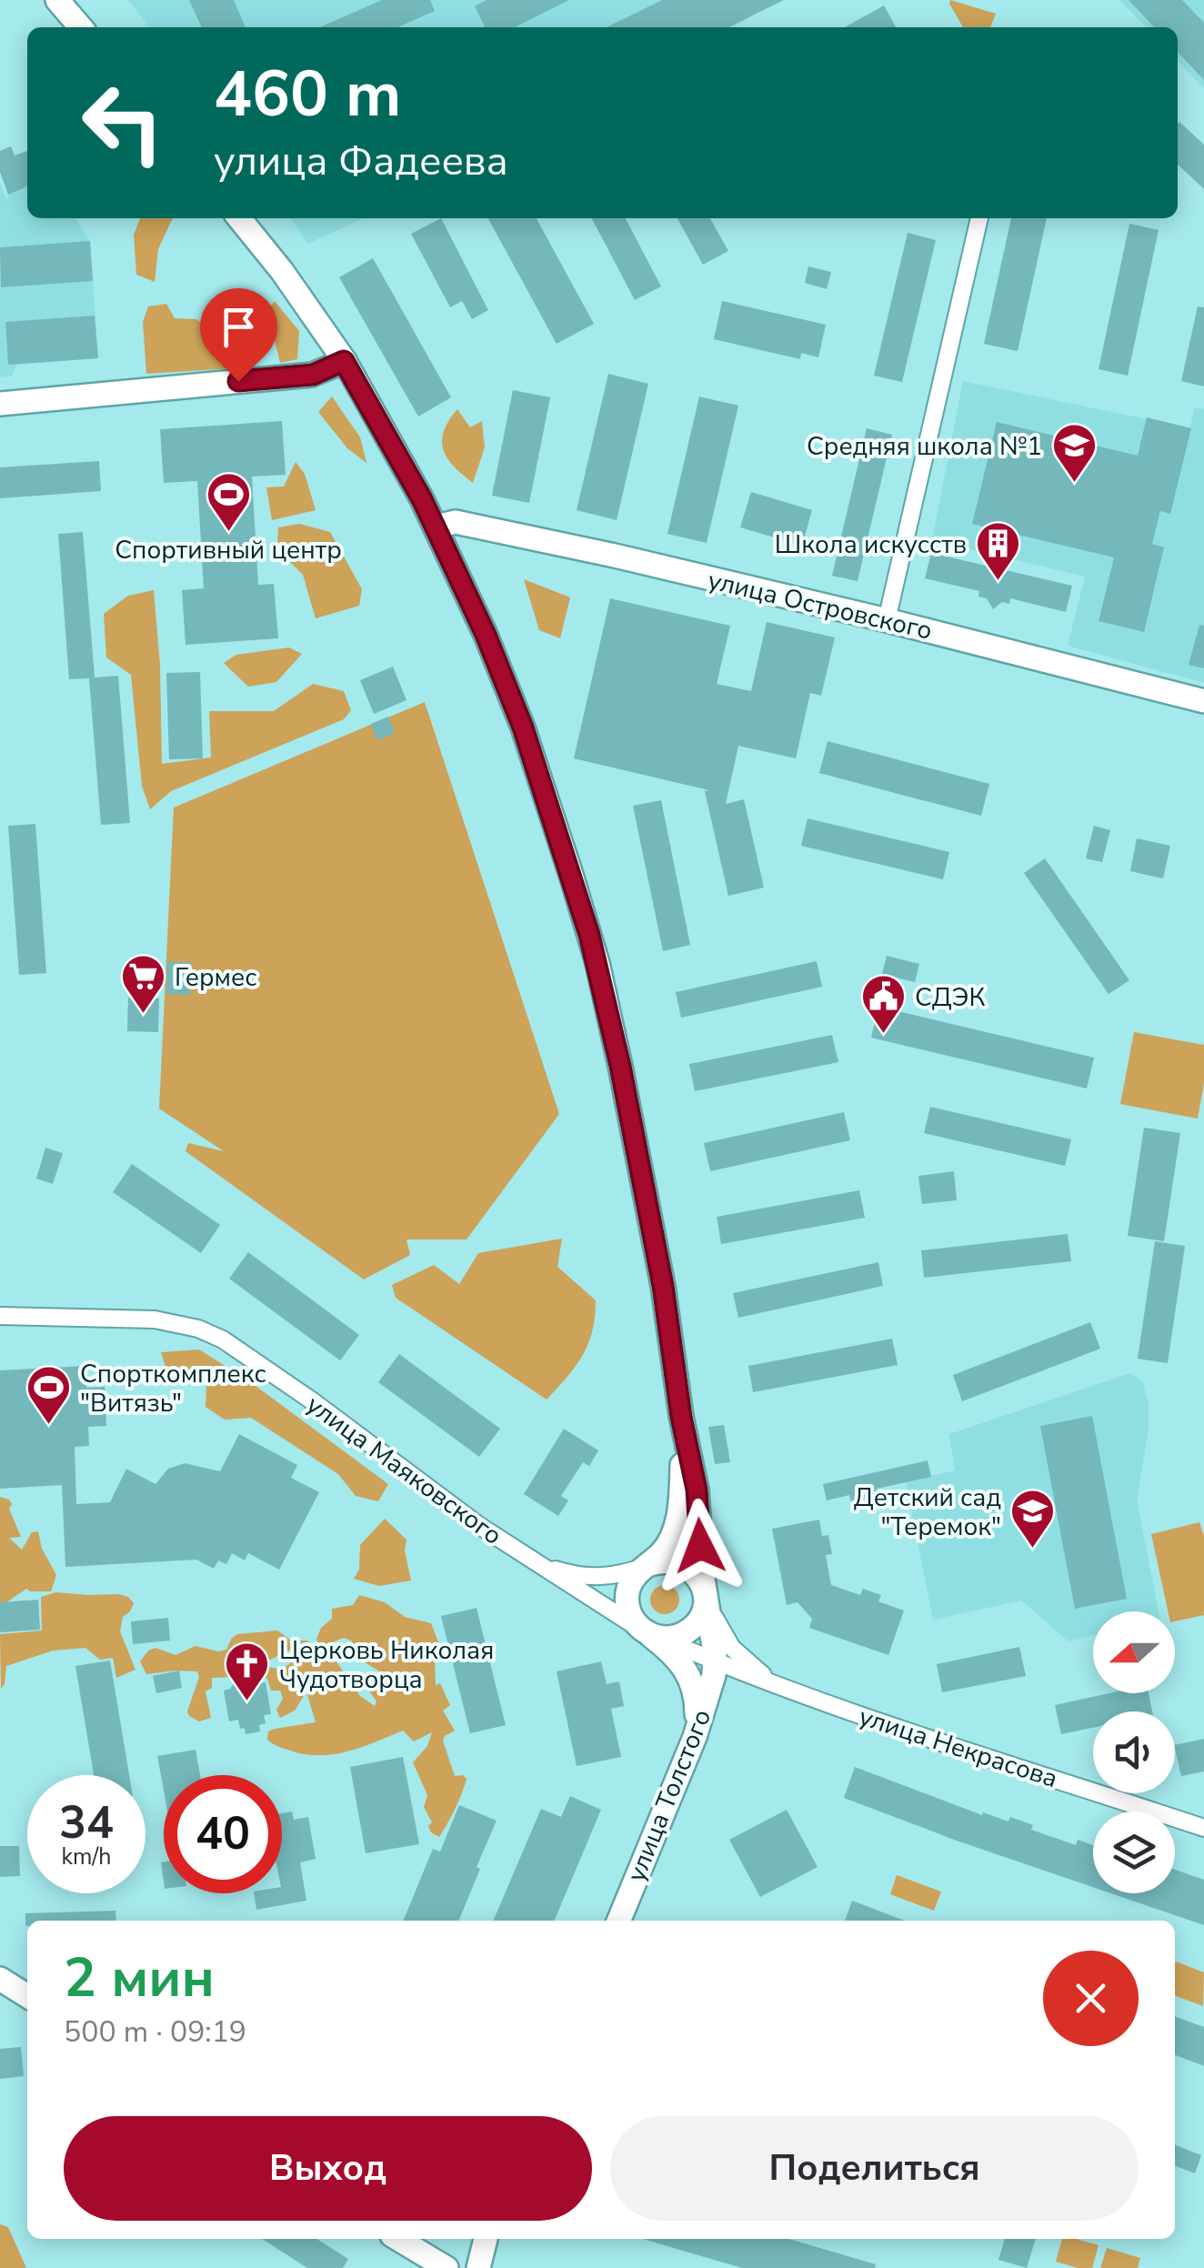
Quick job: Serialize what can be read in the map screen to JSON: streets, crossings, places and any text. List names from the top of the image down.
{
  "streets": {
    "street": [
      "улица Островского",
      "улица Маяковского",
      "улица Некрасова",
      "улица Толстого"
    ]
  },
  "crossings": [
    ["улица Маяковского", "улица Некрасова"],
    ["улица Маяковского", "улица Толстого"],
    ["улица Некрасова", "улица Толстого"]
  ],
  "places": {
    "school or university": ["Средняя школа №1", "Детский сад \"Теремок\""],
    "sports": ["Спортивный центр", "Спорткомплекс \"Витязь\""],
    "building": ["Школа искусств"],
    "supermarket": ["Гермес"],
    "public building": ["СДЭК"],
    "church": ["Церковь Николая Чудотворца"]
  },
  "north": "left",
  "page": {
    "turn": ["460 m", "улица Фадеева"],
    "speed": "34 km/h",
    "limit": "40",
    "heading": ["2 мин", "500 m · 09:19"],
    "buttons": ["Выход", "Поделиться"]
  }
}
